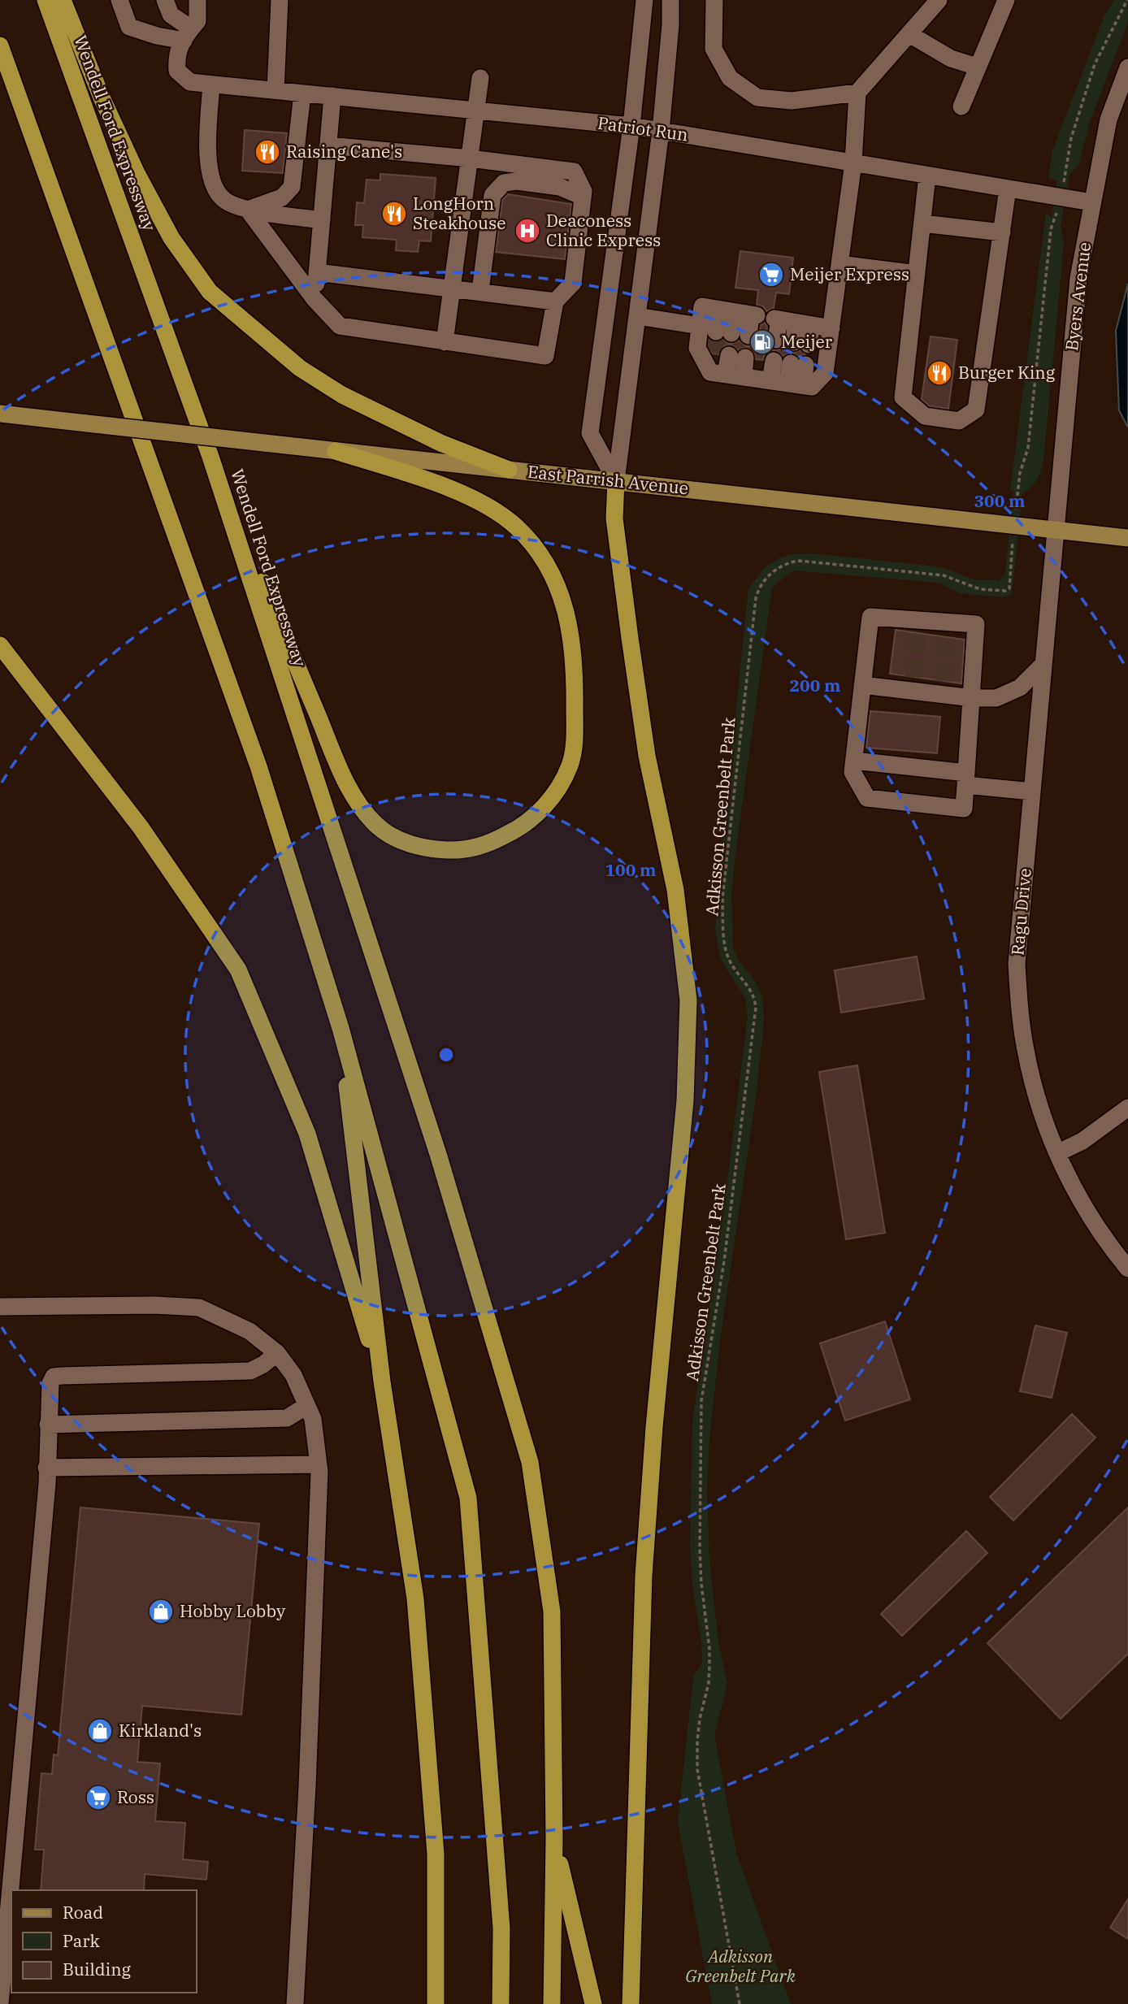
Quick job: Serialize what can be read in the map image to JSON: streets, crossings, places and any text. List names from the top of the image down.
{
  "streets": {
    "highway": ["Wendell Ford Expressway"],
    "main road": ["East Parrish Avenue"],
    "street": ["Patriot Run", "Byers Avenue", "Ragu Drive"],
    "path": ["Adkisson Greenbelt Park"]
  },
  "crossings": [
    ["Patriot Run", "Byers Avenue"],
    ["Patriot Run", "Adkisson Greenbelt Park"],
    ["Byers Avenue", "East Parrish Avenue"],
    ["Byers Avenue", "Ragu Drive"],
    ["East Parrish Avenue", "Adkisson Greenbelt Park"],
    ["East Parrish Avenue", "Ragu Drive"]
  ],
  "parks": ["Adkisson Greenbelt Park"],
  "places": {
    "restaurant": ["Raising Cane's", "LongHorn Steakhouse", "Burger King"],
    "hospital": ["Deaconess Clinic Express"],
    "supermarket": ["Meijer Express", "Ross"],
    "fuel station": ["Meijer"],
    "shop": ["Hobby Lobby", "Kirkland's"]
  },
  "legend": ["Road", "Park", "Building"],
  "rings": ["300 m", "200 m", "100 m"]
}
